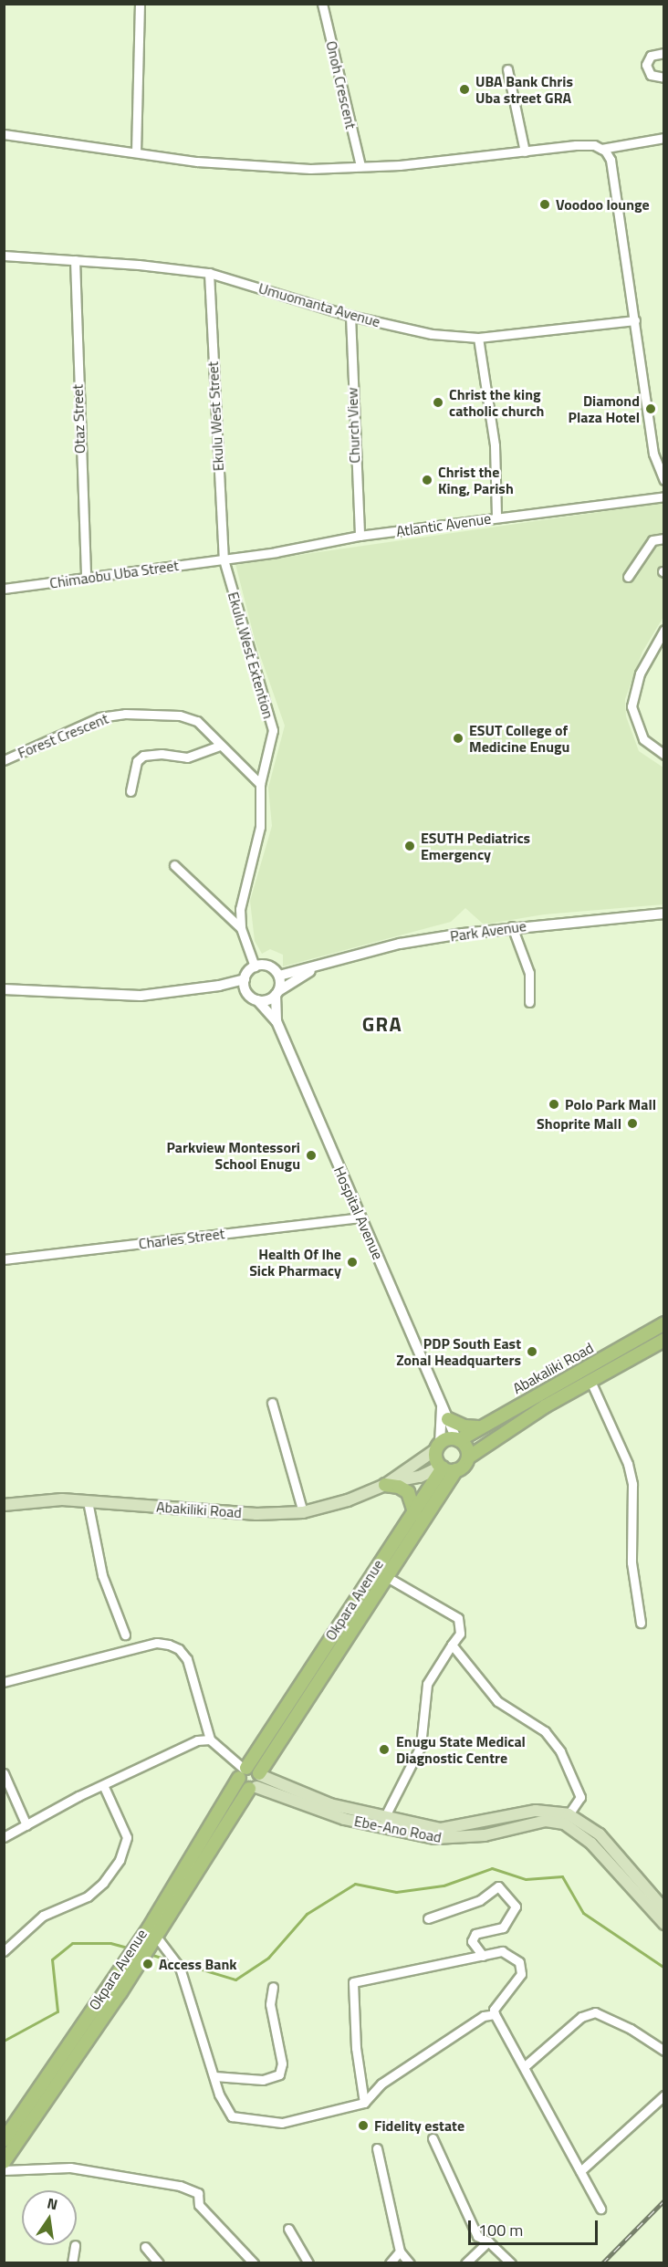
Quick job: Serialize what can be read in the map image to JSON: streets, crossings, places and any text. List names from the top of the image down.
{
  "streets": {
    "main road": [
      "Abakaliki Road",
      "Abakiliki Road",
      "Okpara Avenue",
      "Ebe-Ano Road"
    ],
    "street": [
      "Onoh Crescent",
      "Umuomanta Avenue",
      "Ekulu West Street",
      "Otaz Street",
      "Church View",
      "Atlantic Avenue",
      "Chimaobu Uba Street",
      "Ekulu West Extention",
      "Forest Crescent",
      "Park Avenue",
      "Hospital Avenue",
      "Charles Street"
    ]
  },
  "crossings": [
    ["Umuomanta Avenue", "Ekulu West Street"],
    ["Umuomanta Avenue", "Otaz Street"],
    ["Umuomanta Avenue", "Church View"],
    ["Ekulu West Street", "Atlantic Avenue"],
    ["Ekulu West Street", "Chimaobu Uba Street"],
    ["Ekulu West Street", "Ekulu West Extention"],
    ["Otaz Street", "Chimaobu Uba Street"],
    ["Church View", "Atlantic Avenue"],
    ["Atlantic Avenue", "Chimaobu Uba Street"],
    ["Atlantic Avenue", "Ekulu West Extention"],
    ["Chimaobu Uba Street", "Ekulu West Extention"],
    ["Ekulu West Extention", "Forest Crescent"],
    ["Hospital Avenue", "Charles Street"],
    ["Hospital Avenue", "Abakaliki Road"],
    ["Hospital Avenue", "Okpara Avenue"],
    ["Abakaliki Road", "Okpara Avenue"],
    ["Okpara Avenue", "Ebe-Ano Road"]
  ],
  "districts": ["GRA"],
  "places": [
    "UBA Bank Chris Uba street GRA",
    "Voodoo lounge",
    "Christ the king catholic church",
    "Diamond Plaza Hotel",
    "Christ the King, Parish",
    "ESUT College of Medicine Enugu",
    "ESUTH Pediatrics Emergency",
    "Polo Park Mall",
    "Shoprite Mall",
    "Parkview Montessori School Enugu",
    "Health Of Ihe Sick Pharmacy",
    "PDP South East Zonal Headquarters",
    "Enugu State Medical Diagnostic Centre",
    "Access Bank",
    "Fidelity estate"
  ],
  "scale_bar": "100 m",
  "north": "top"
}
